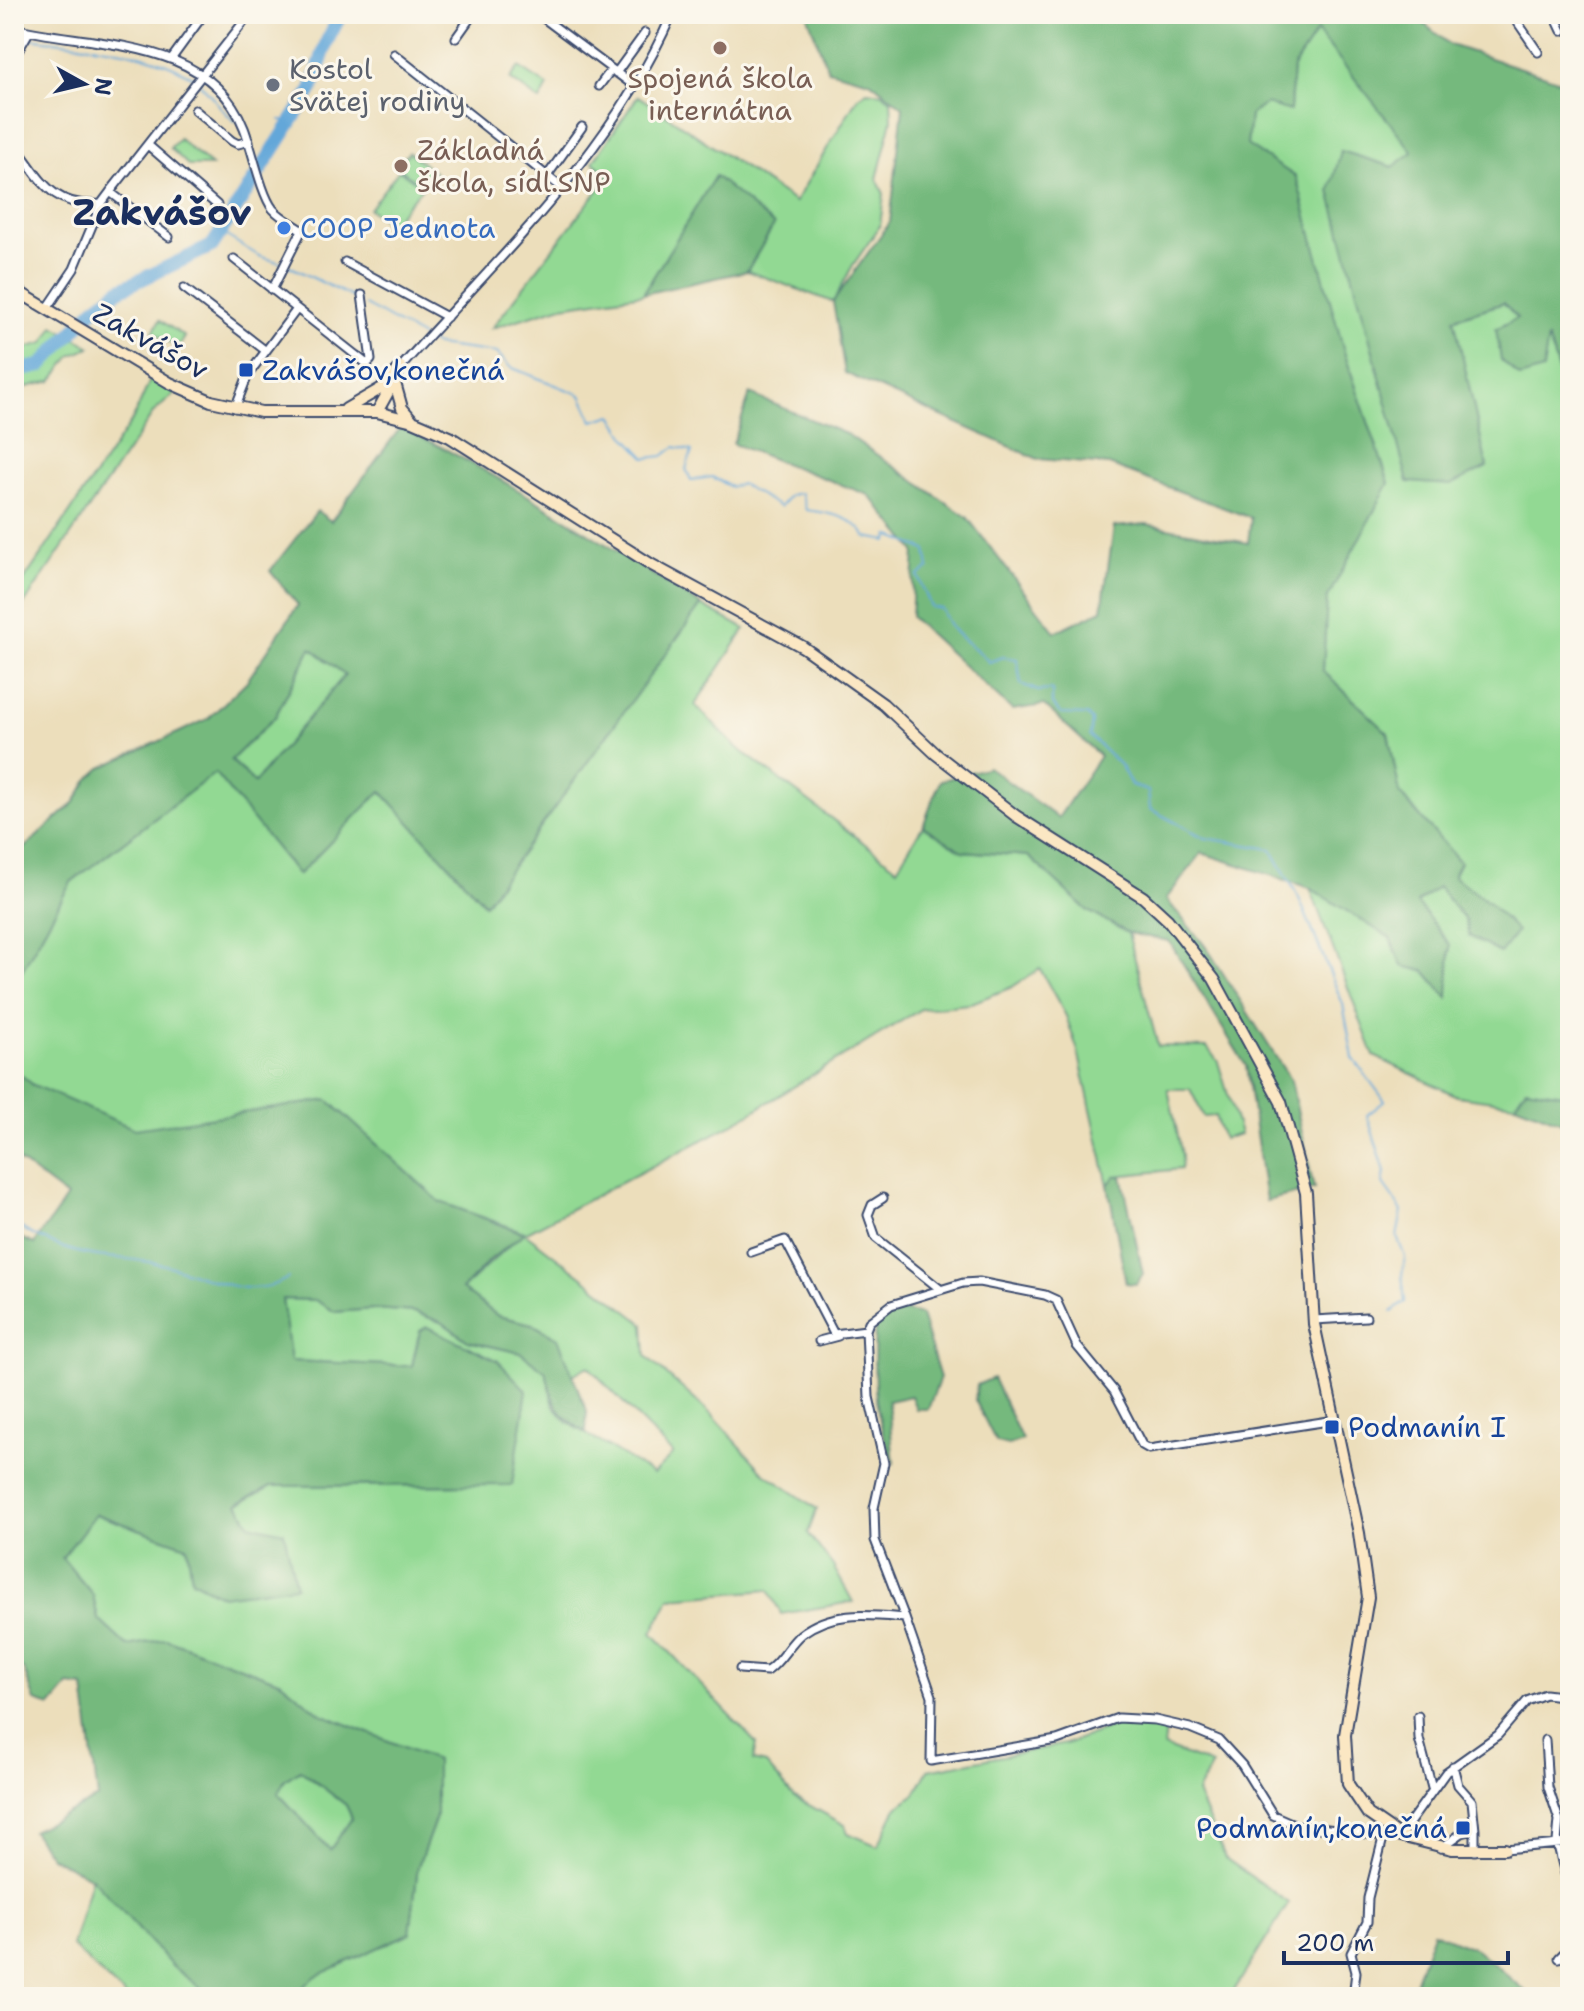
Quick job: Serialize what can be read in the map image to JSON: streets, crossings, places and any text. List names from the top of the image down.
{
  "streets": {
    "street": ["Zakvášov"]
  },
  "districts": ["Zakvášov"],
  "places": {
    "other": [
      "Spojená škola internátna",
      "Kostol Svätej rodiny",
      "Základná škola, sídl.SNP",
      "COOP Jednota"
    ],
    "transit": ["Zakvášov,konečná", "Podmanín I", "Podmanín,konečná"]
  },
  "scale_bar": "200 m",
  "north": "right"
}
